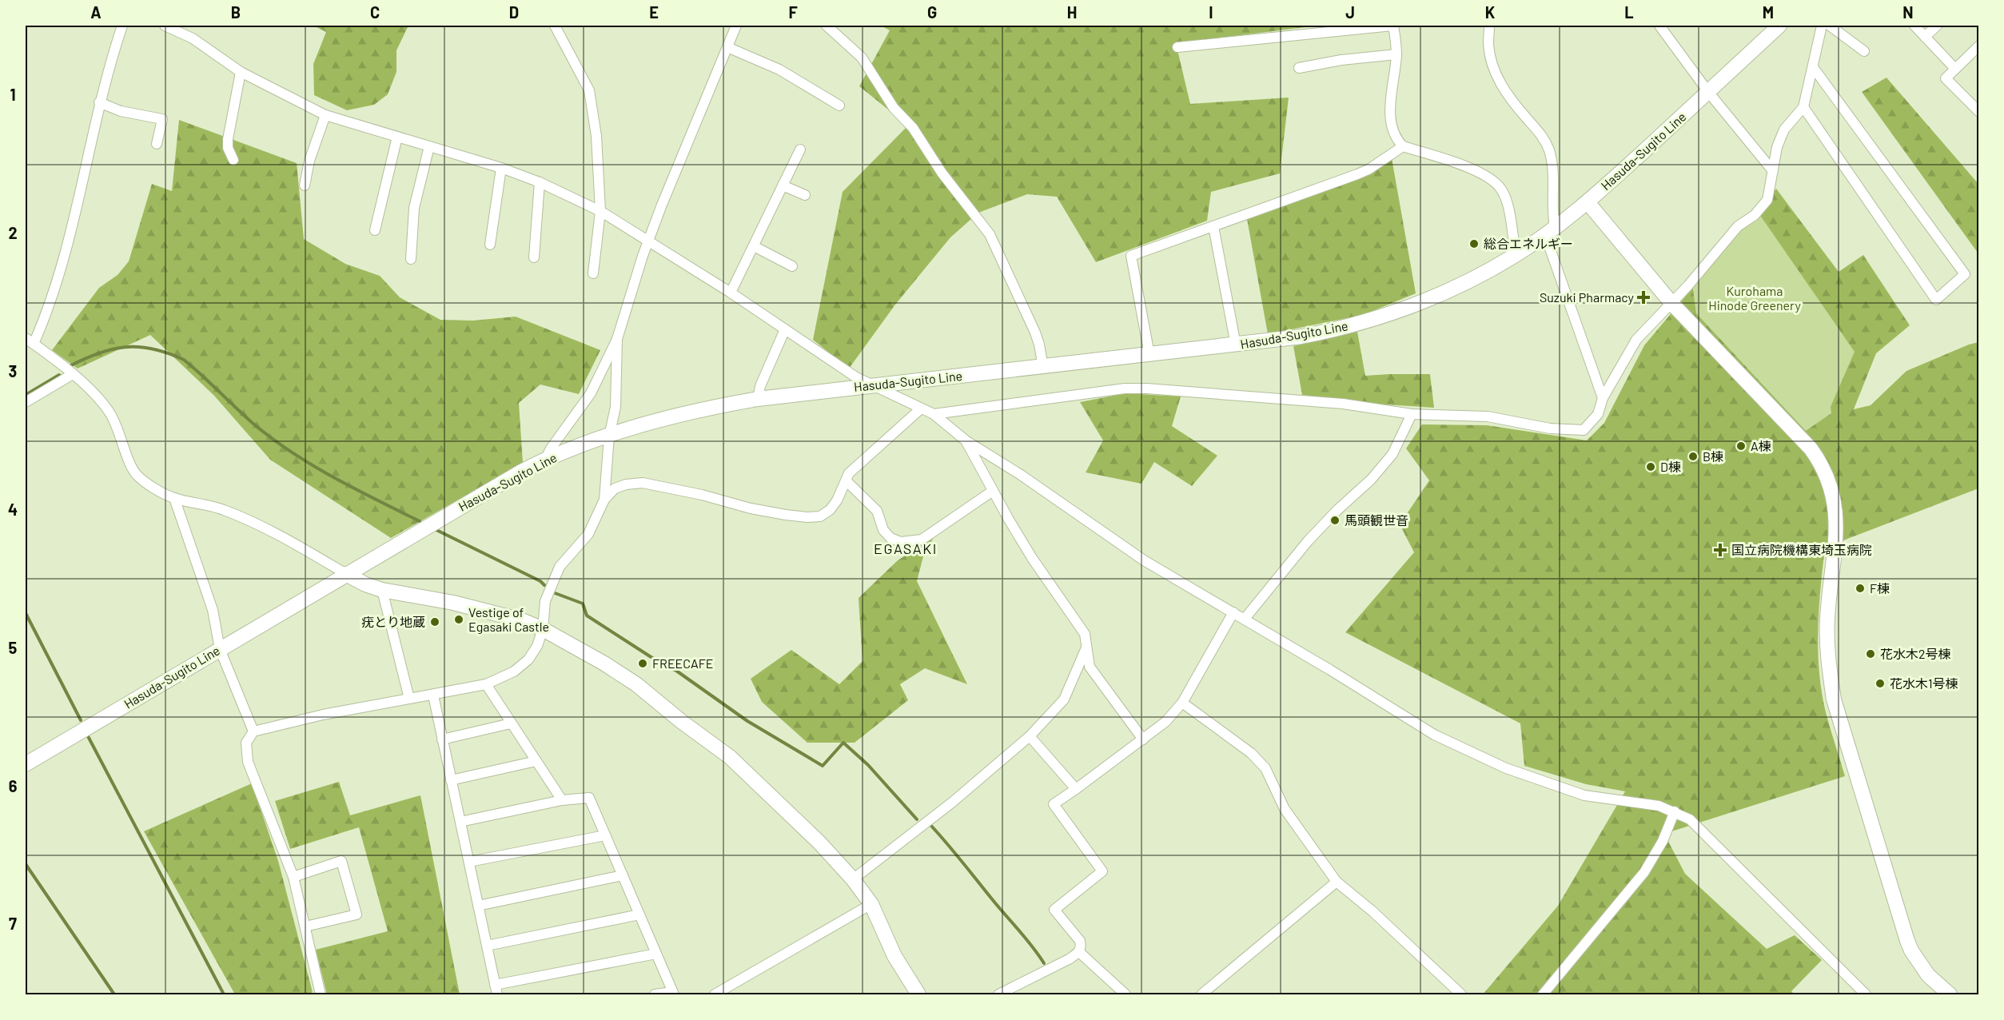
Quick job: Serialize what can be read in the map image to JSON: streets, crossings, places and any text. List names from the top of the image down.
{
  "streets": {
    "main road": ["Hasuda-Sugito Line"]
  },
  "districts": ["EGASAKI"],
  "parks": ["Kurohama Hinode Greenery"],
  "places": {
    "other": [
      "総合エネルギー",
      "A棟",
      "B棟",
      "D棟",
      "馬頭観世音",
      "F棟",
      "Vestige of Egasaki Castle",
      "疣とり地蔵",
      "花水木2号棟",
      "FREECAFE",
      "花水木1号棟"
    ],
    "health": ["Suzuki Pharmacy", "国立病院機構東埼玉病院"]
  },
  "grid": {
    "columns": [
      "A",
      "B",
      "C",
      "D",
      "E",
      "F",
      "G",
      "H",
      "I",
      "J",
      "K",
      "L",
      "M",
      "N"
    ],
    "rows": [
      "1",
      "2",
      "3",
      "4",
      "5",
      "6",
      "7"
    ]
  }
}
